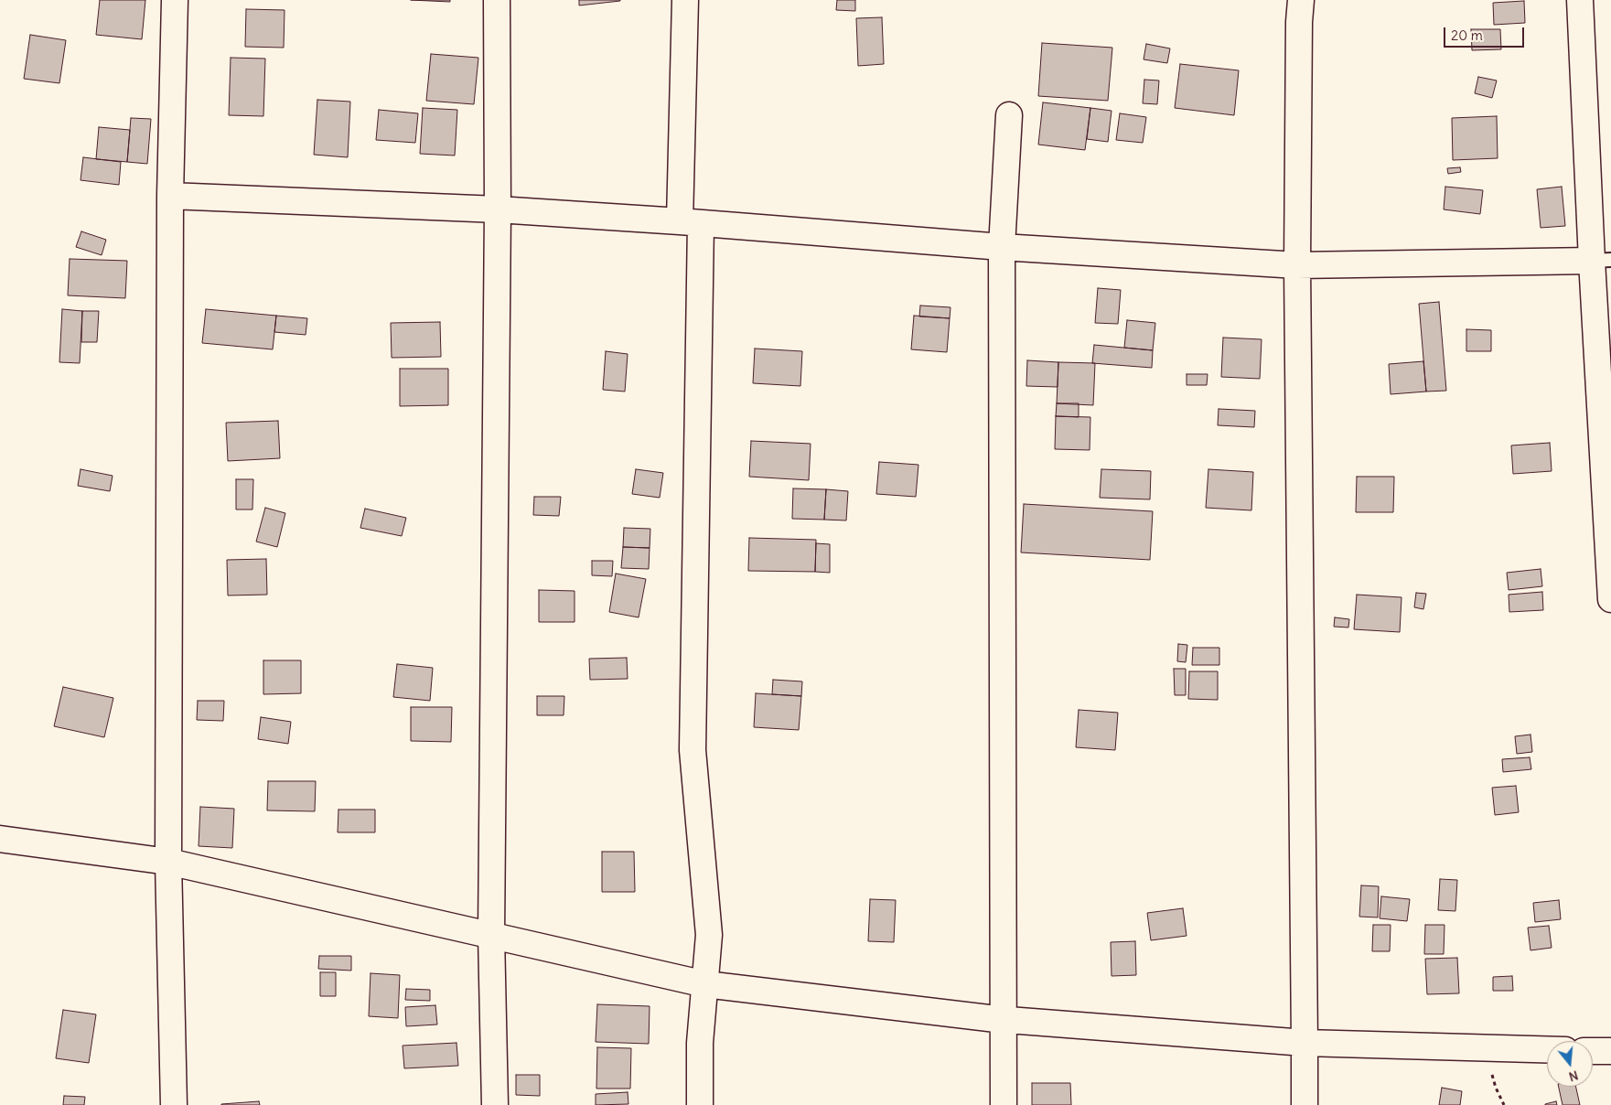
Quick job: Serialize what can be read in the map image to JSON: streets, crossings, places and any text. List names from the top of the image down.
{
  "scale_bar": "20 m",
  "north": "bottom"
}
